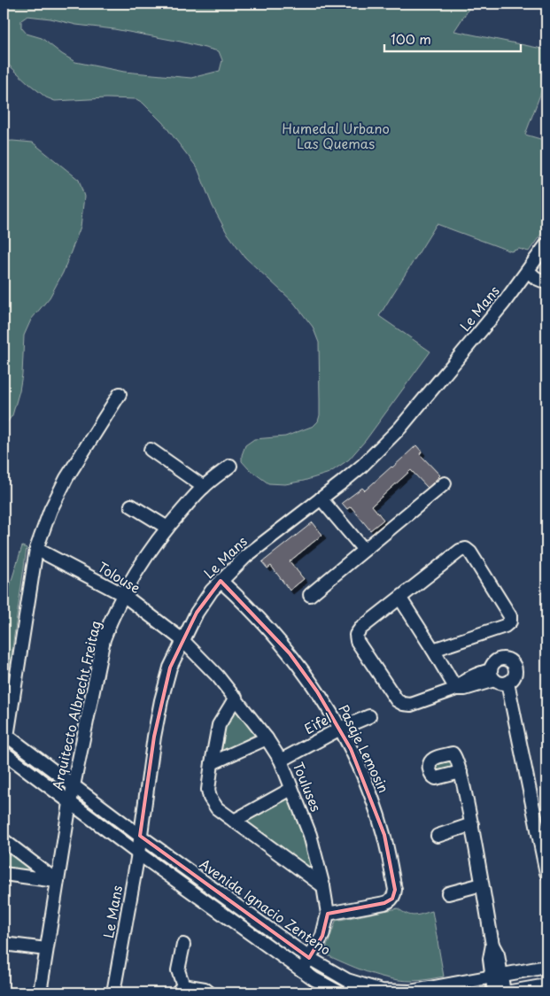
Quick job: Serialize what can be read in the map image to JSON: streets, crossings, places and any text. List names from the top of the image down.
{
  "streets": {
    "street": [
      "Le Mans",
      "Tolouse",
      "Arquitecto Albrecht Freitag",
      "Eifel",
      "Pasaje Lemosin",
      "Touluses",
      "Avenida Ignacio Zenteno"
    ]
  },
  "crossings": [
    ["Le Mans", "Tolouse"],
    ["Le Mans", "Pasaje Lemosin"],
    ["Le Mans", "Touluses"],
    ["Le Mans", "Avenida Ignacio Zenteno"],
    ["Tolouse", "Arquitecto Albrecht Freitag"],
    ["Tolouse", "Touluses"],
    ["Arquitecto Albrecht Freitag", "Avenida Ignacio Zenteno"],
    ["Eifel", "Pasaje Lemosin"],
    ["Eifel", "Touluses"],
    ["Pasaje Lemosin", "Touluses"],
    ["Touluses", "Avenida Ignacio Zenteno"]
  ],
  "parks": ["Humedal Urbano Las Quemas"],
  "scale_bar": "100 m"
}
